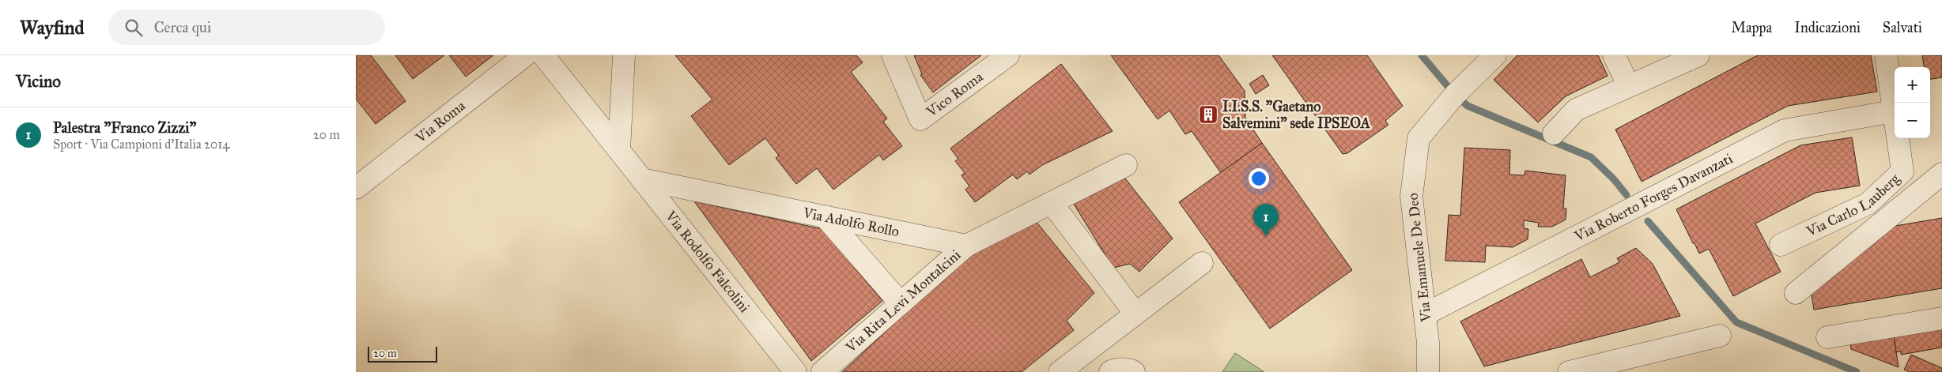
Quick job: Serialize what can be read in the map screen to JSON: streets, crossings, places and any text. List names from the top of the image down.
{
  "streets": {
    "street": [
      "Vico Roma",
      "Via Roma",
      "Via Roberto Forges Davanzati",
      "Via Carlo Lauberg",
      "Via Adolfo Rollo",
      "Via Emanuele De Deo",
      "Via Rodolfo Falcolini",
      "Via Rita Levi Montalcini"
    ]
  },
  "crossings": [
    ["Via Roberto Forges Davanzati", "Via Carlo Lauberg"],
    ["Via Roberto Forges Davanzati", "Via Emanuele De Deo"],
    ["Via Adolfo Rollo", "Via Rodolfo Falcolini"],
    ["Via Adolfo Rollo", "Via Rita Levi Montalcini"]
  ],
  "places": {
    "building": ["I.I.S.S. \"Gaetano Salvemini\" sede IPSEOA"]
  },
  "scale_bar": "20 m",
  "page": {
    "header": "Wayfind",
    "search": "Cerca qui",
    "nav": ["Mappa", "Indicazioni", "Salvati"],
    "heading": "Vicino",
    "map_buttons": ["+", "−"],
    "list": [
      {
        "mark": "1",
        "name": "Palestra \"Franco Zizzi\"",
        "note": "Sport · Via Campioni d'Italia 2014",
        "value": "20 m"
      }
    ],
    "pins": "1",
    "scale": "20 m"
  }
}
